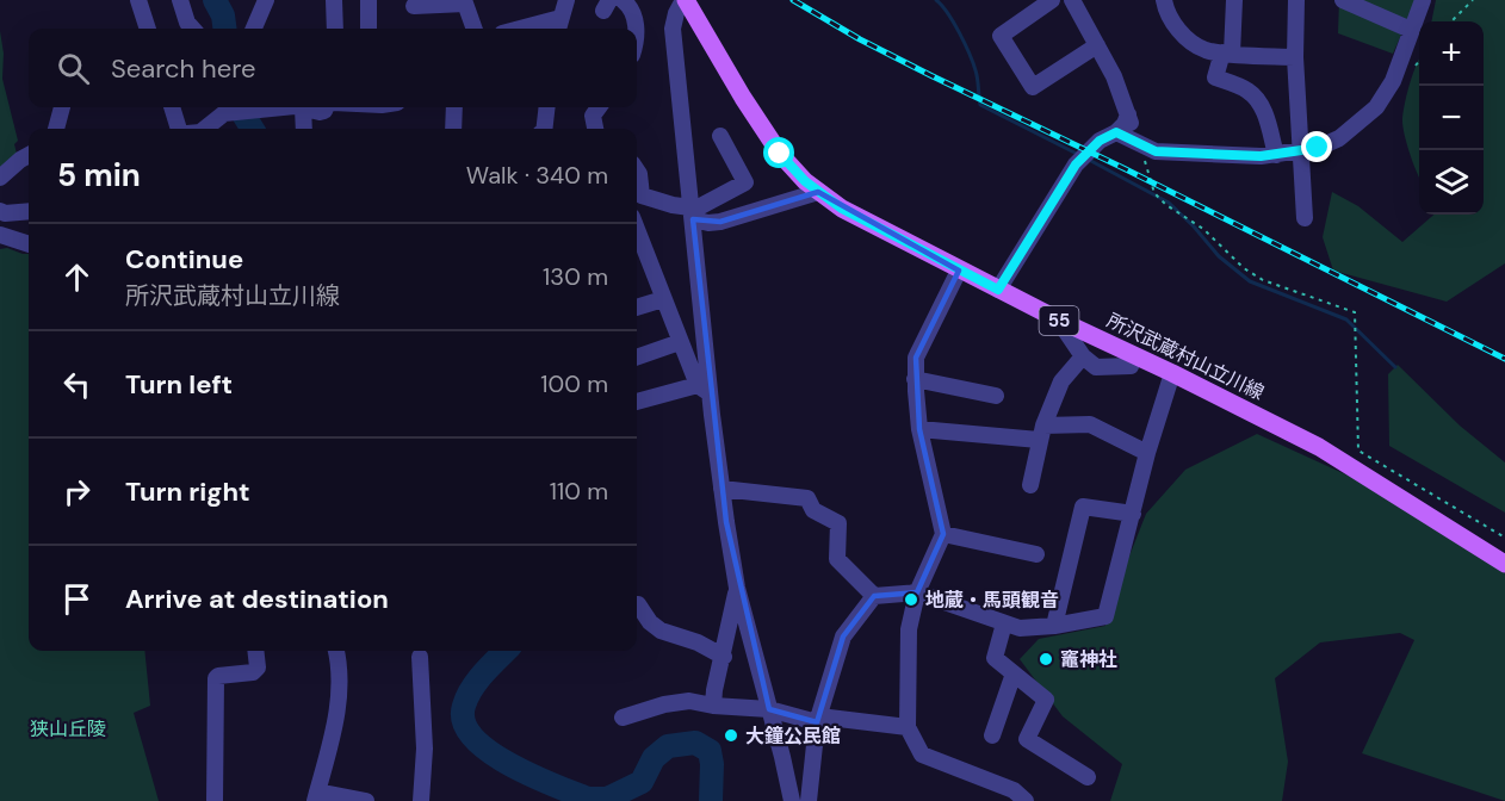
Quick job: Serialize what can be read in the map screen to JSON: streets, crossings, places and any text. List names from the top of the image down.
{
  "streets": {
    "main road": ["55", "所沢武蔵村山立川線"]
  },
  "parks": ["狭山丘陵"],
  "places": ["地蔵・馬頭観音", "竈神社", "大鐘公民館"],
  "page": {
    "map_buttons": ["+", "−"],
    "search": "Search here",
    "heading": ["5 min", "Walk · 340 m"],
    "list": [
      ["Continue", "所沢武蔵村山立川線", "130 m"],
      ["Turn left", "100 m"],
      ["Turn right", "110 m"],
      "Arrive at destination"
    ]
  }
}
